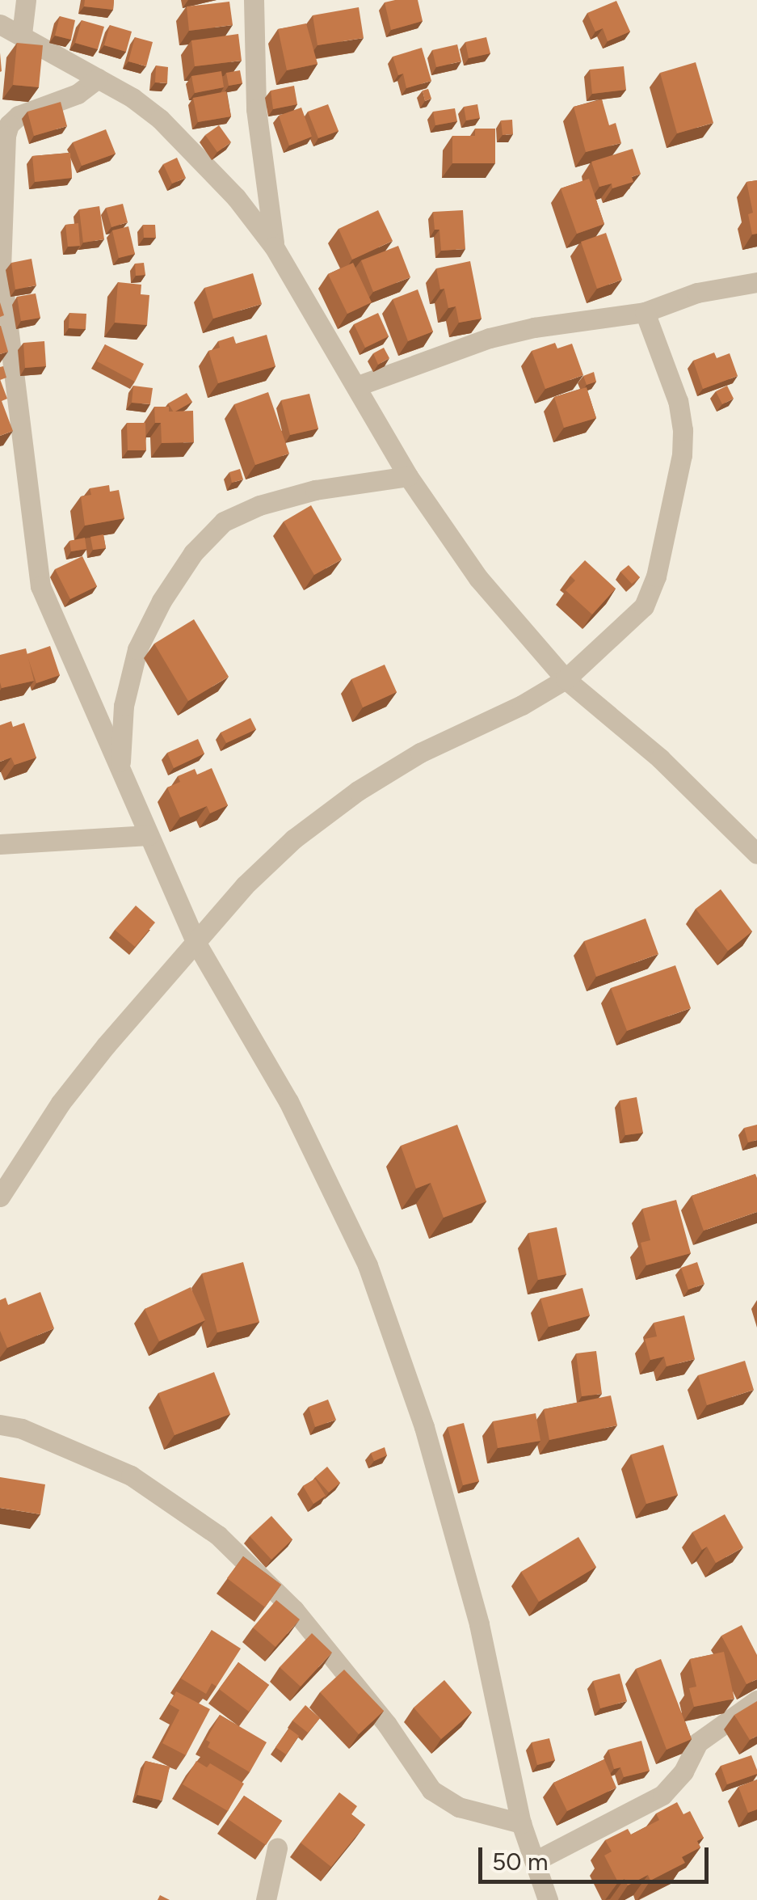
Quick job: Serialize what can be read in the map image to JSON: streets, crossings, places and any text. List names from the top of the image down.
{
  "scale_bar": "50 m"
}
